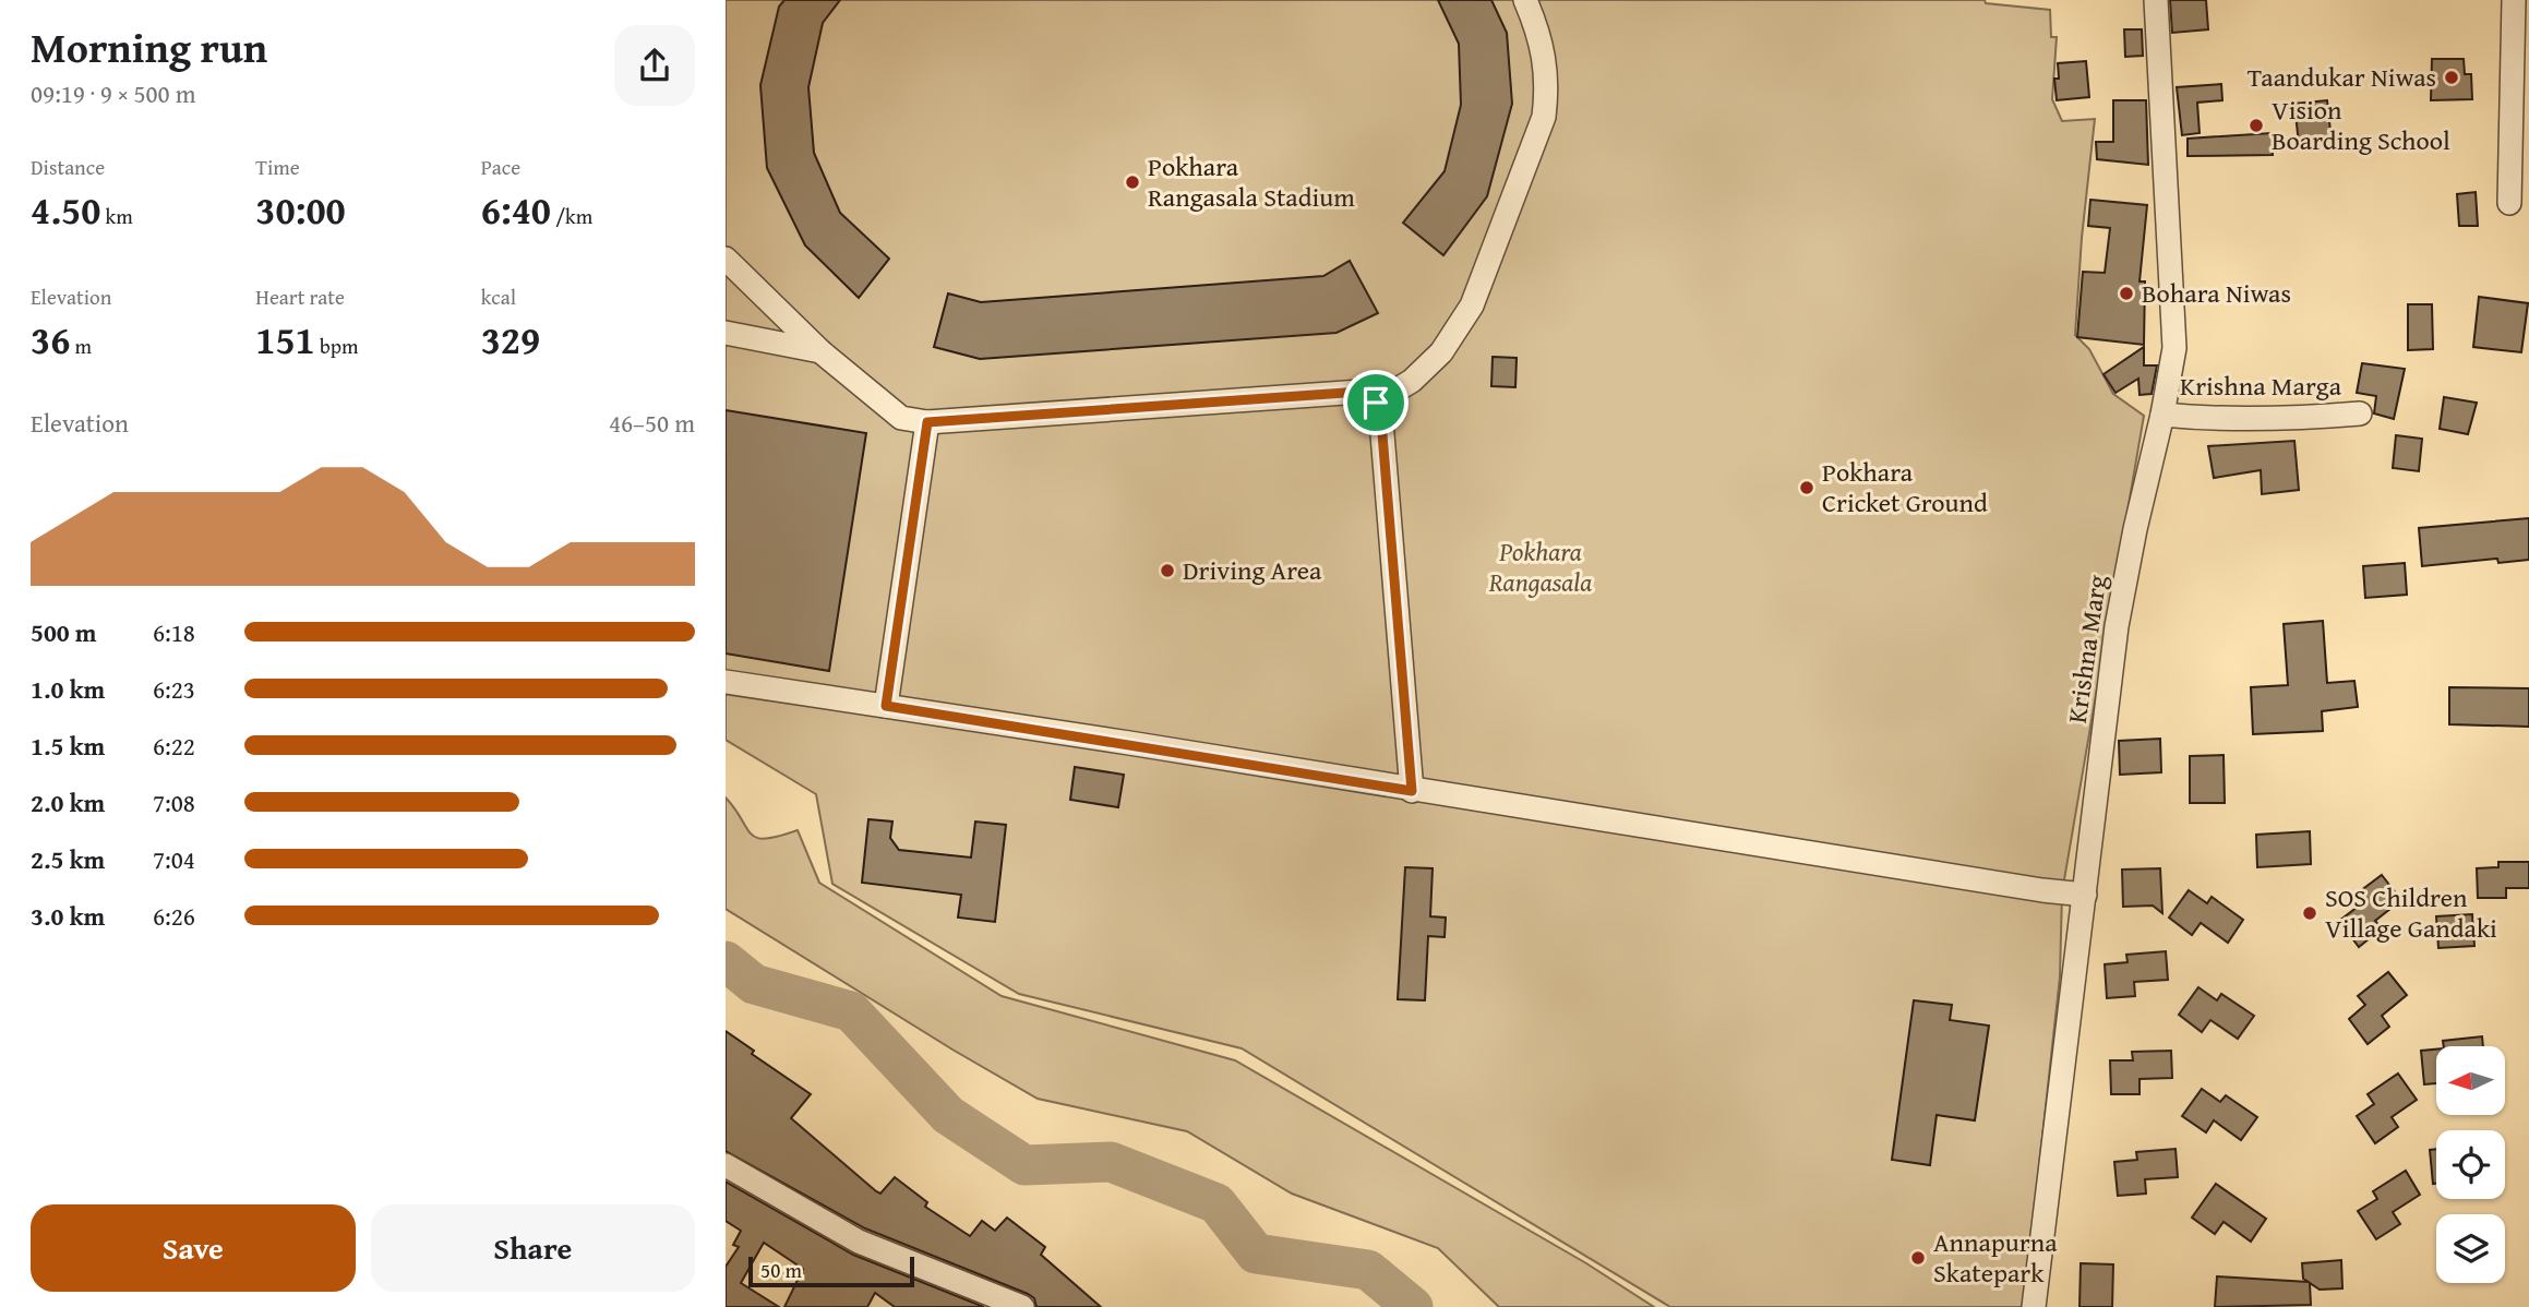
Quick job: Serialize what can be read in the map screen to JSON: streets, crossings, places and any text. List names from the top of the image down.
{
  "streets": {
    "street": ["Krishna Marga", "Krishna Marg"]
  },
  "crossings": [
    ["Krishna Marga", "Krishna Marg"]
  ],
  "parks": ["Pokhara Rangasala"],
  "places": [
    "Taandukar Niwas",
    "Vision Boarding School",
    "Pokhara Rangasala Stadium",
    "Bohara Niwas",
    "Pokhara Cricket Ground",
    "Driving Area",
    "SOS Children Village Gandaki",
    "Annapurna Skatepark"
  ],
  "scale_bar": "50 m",
  "north": "left",
  "page": {
    "heading": ["Morning run", "09:19 · 9 × 500 m"],
    "stats": [
      ["Distance", "4.50 km"],
      ["Time", "30:00"],
      ["Pace", "6:40 /km"],
      ["Elevation", "36 m"],
      ["Heart rate", "151 bpm"],
      ["kcal", "329"]
    ],
    "chart": ["Elevation", "46–50 m"],
    "list": [
      {
        "name": "500 m",
        "note": "6:18"
      },
      {
        "name": "1.0 km",
        "note": "6:23"
      },
      {
        "name": "1.5 km",
        "note": "6:22"
      },
      {
        "name": "2.0 km",
        "note": "7:08"
      },
      {
        "name": "2.5 km",
        "note": "7:04"
      },
      {
        "name": "3.0 km",
        "note": "6:26"
      }
    ],
    "buttons": ["Save", "Share"],
    "scale": "50 m"
  }
}
